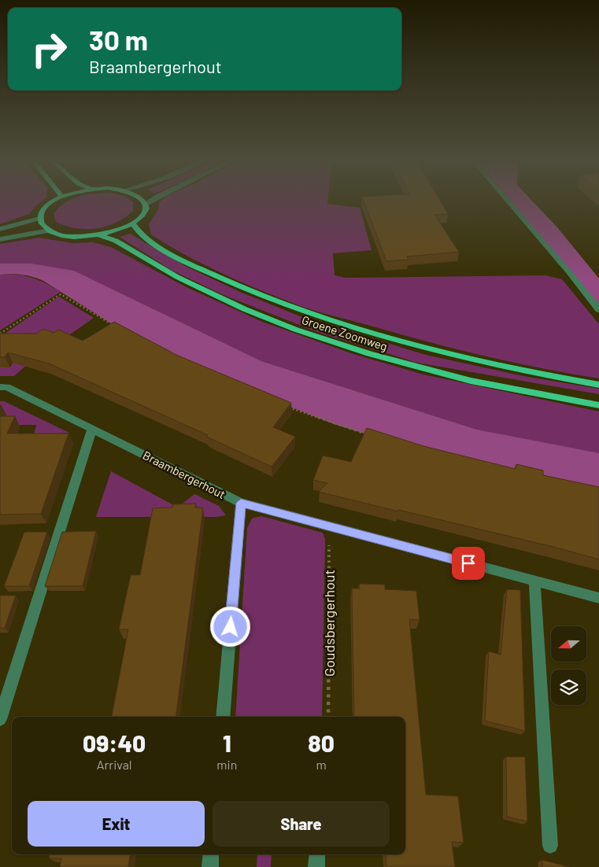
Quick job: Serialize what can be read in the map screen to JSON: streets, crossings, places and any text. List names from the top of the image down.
{
  "streets": {
    "main road": ["Groene Zoomweg"],
    "street": ["Braambergerhout"],
    "path": ["Goudsbergerhout"]
  },
  "crossings": [
    ["Braambergerhout", "Goudsbergerhout"]
  ],
  "north": "left",
  "page": {
    "turn": ["30 m", "Braambergerhout"],
    "eta": [
      "09:40",
      "Arrival",
      "1",
      "min",
      "80",
      "m"
    ],
    "buttons": ["Exit", "Share"]
  }
}
